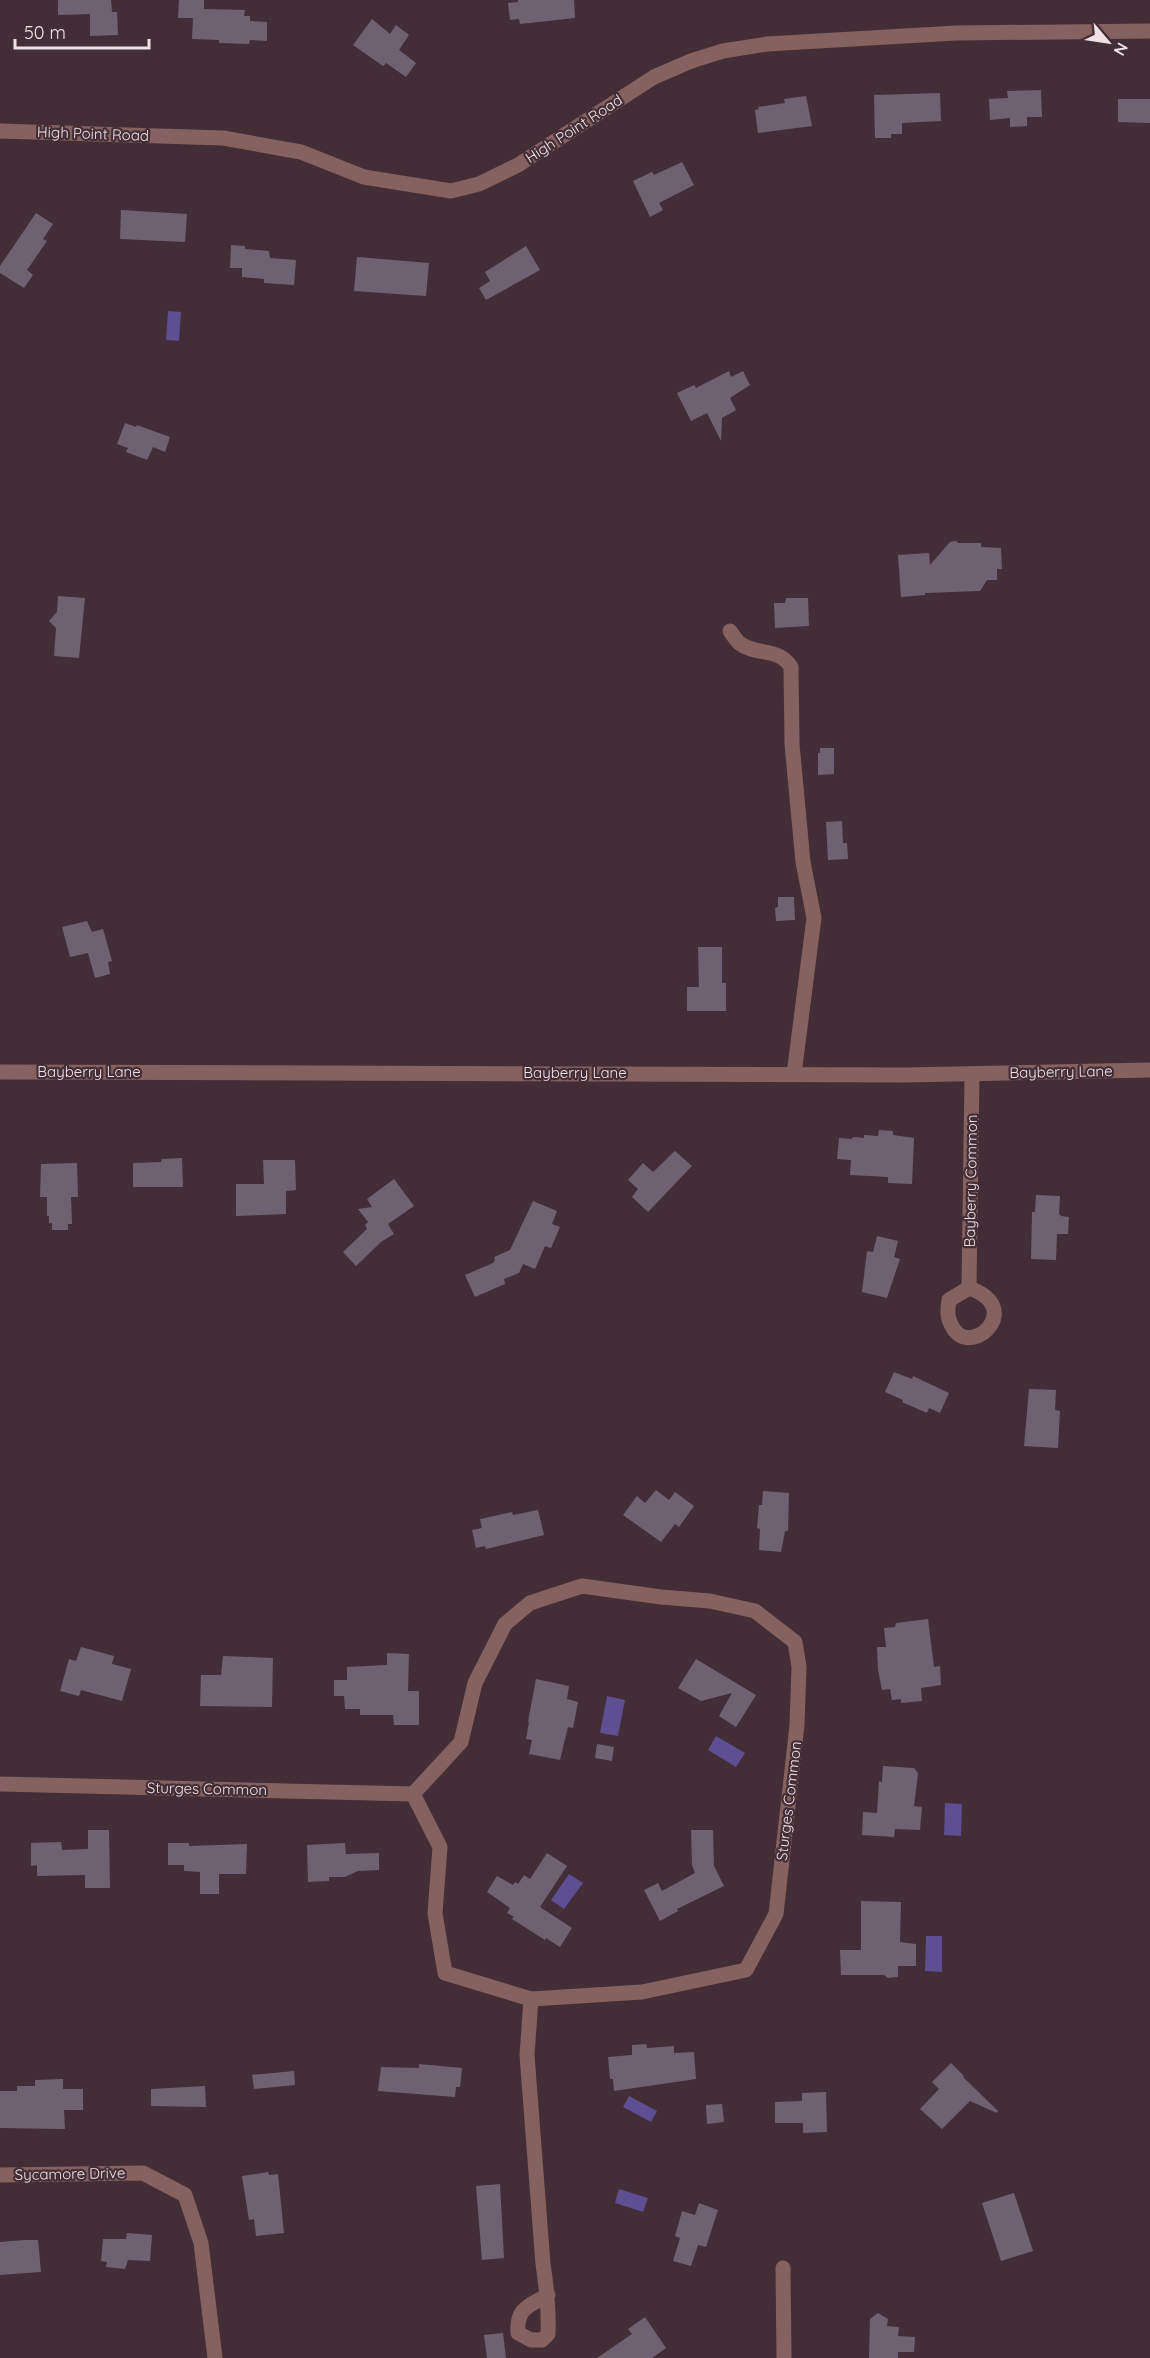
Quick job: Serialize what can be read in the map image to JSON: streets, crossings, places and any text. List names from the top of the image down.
{
  "streets": {
    "street": [
      "High Point Road",
      "Bayberry Lane",
      "Bayberry Common",
      "Sturges Common",
      "Sycamore Drive"
    ]
  },
  "crossings": [
    ["Bayberry Lane", "Bayberry Common"]
  ],
  "scale_bar": "50 m",
  "north": "bottom right"
}
